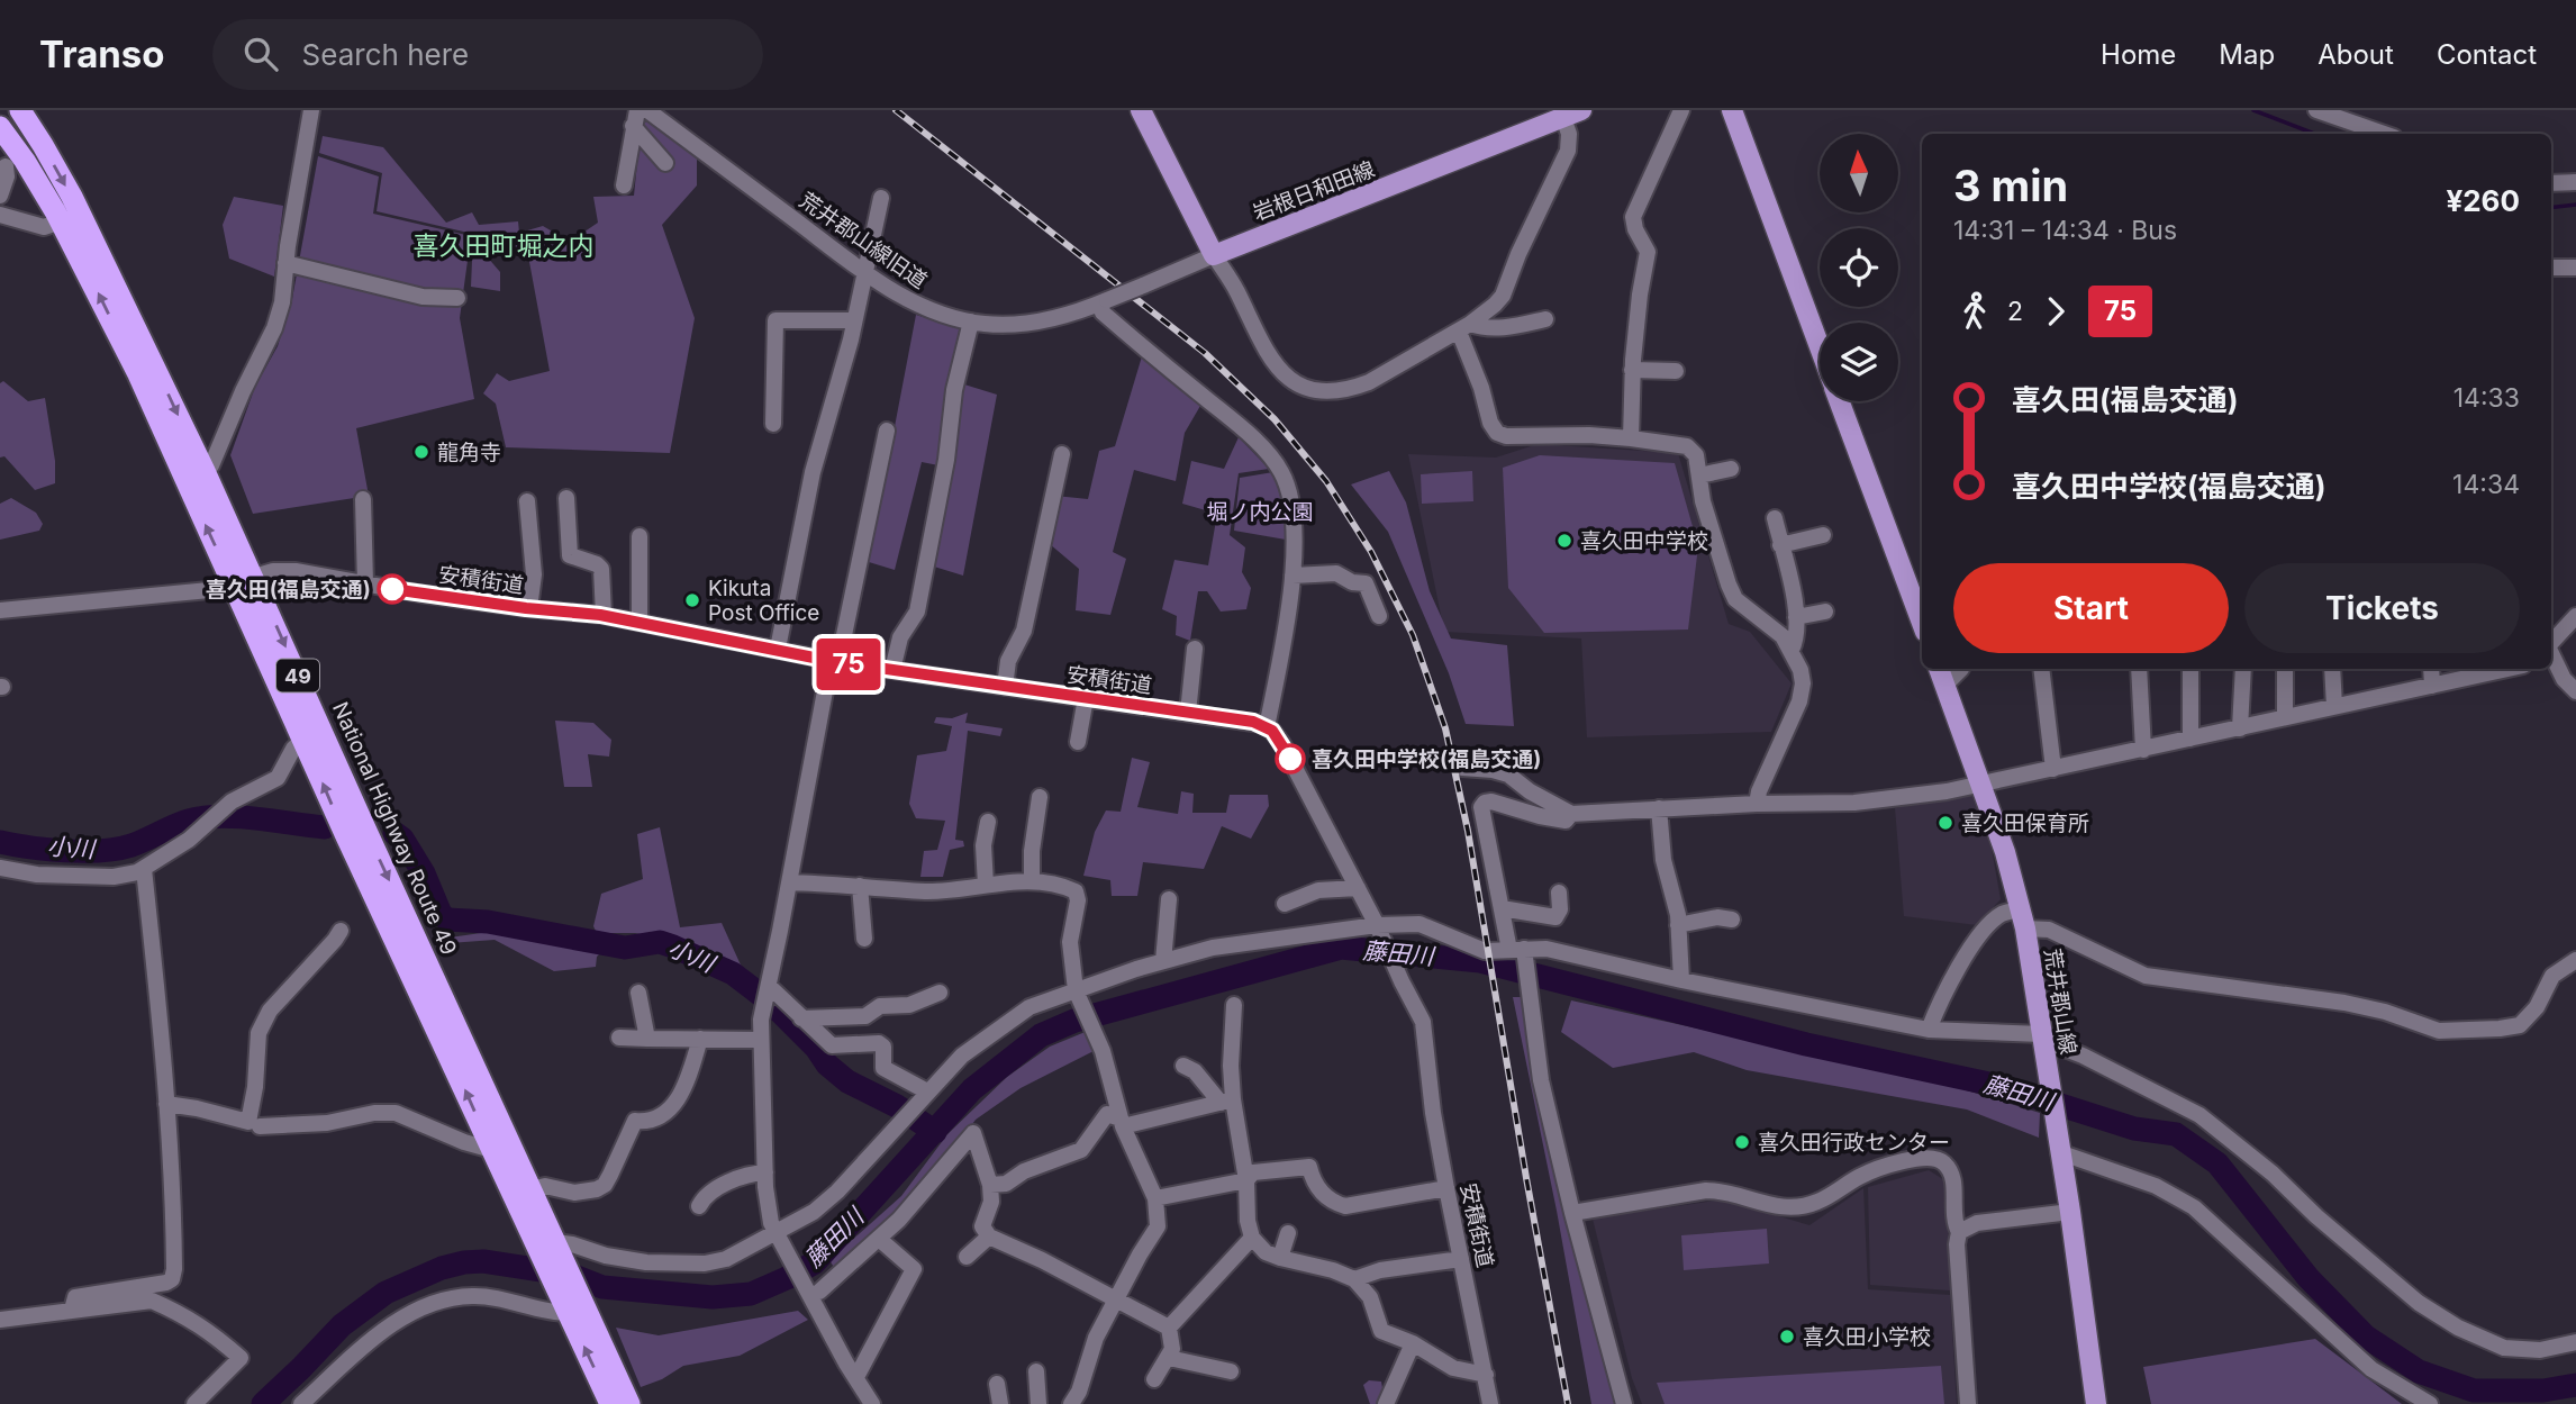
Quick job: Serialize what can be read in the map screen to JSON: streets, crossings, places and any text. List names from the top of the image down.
{
  "streets": {
    "highway": ["49", "National Highway Route 49"],
    "main road": ["岩根日和田線", "荒井郡山線"],
    "street": ["荒井郡山線旧道", "安積街道"]
  },
  "crossings": [
    ["岩根日和田線", "荒井郡山線旧道"],
    ["安積街道", "National Highway Route 49"]
  ],
  "districts": ["喜久田町堀之内"],
  "water": ["小川", "藤田川"],
  "parks": ["堀ノ内公園"],
  "places": [
    "龍角寺",
    "喜久田中学校",
    "喜久田(福島交通)",
    "Kikuta Post Office",
    "喜久田中学校(福島交通)",
    "喜久田保育所",
    "喜久田行政センター",
    "喜久田小学校"
  ],
  "lines": ["bus line 75"],
  "north": "top",
  "page": {
    "header": "Transo",
    "search": "Search here",
    "nav": [
      "Home",
      "Map",
      "About",
      "Contact"
    ],
    "on_map": "75",
    "heading": ["3 min", "14:31 – 14:34 · Bus", "¥260"],
    "legs": ["2", "75"],
    "list": [
      {
        "name": "喜久田(福島交通)",
        "value": "14:33"
      },
      {
        "name": "喜久田中学校(福島交通)",
        "value": "14:34"
      }
    ],
    "buttons": ["Start", "Tickets"]
  }
}
